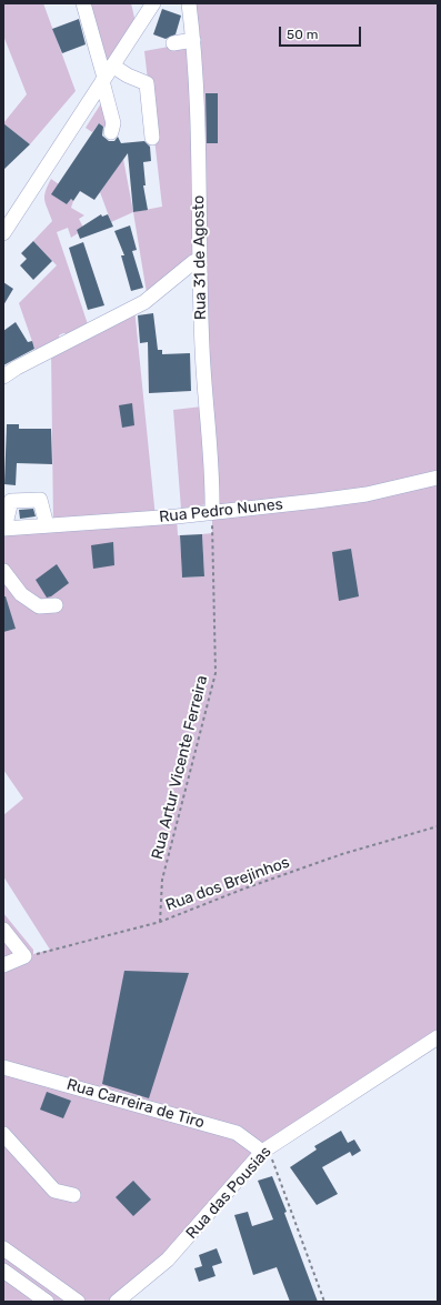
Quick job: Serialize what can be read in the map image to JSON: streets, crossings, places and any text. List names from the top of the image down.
{
  "streets": {
    "street": [
      "Rua 31 de Agosto",
      "Rua Pedro Nunes",
      "Rua Carreira de Tiro",
      "Rua das Pousias"
    ],
    "path": ["Rua Artur Vicente Ferreira", "Rua dos Brejinhos"]
  },
  "crossings": [
    ["Rua 31 de Agosto", "Rua Pedro Nunes"],
    ["Rua 31 de Agosto", "Rua Artur Vicente Ferreira"],
    ["Rua Pedro Nunes", "Rua Artur Vicente Ferreira"],
    ["Rua Artur Vicente Ferreira", "Rua dos Brejinhos"],
    ["Rua Carreira de Tiro", "Rua das Pousias"]
  ],
  "scale_bar": "50 m"
}
